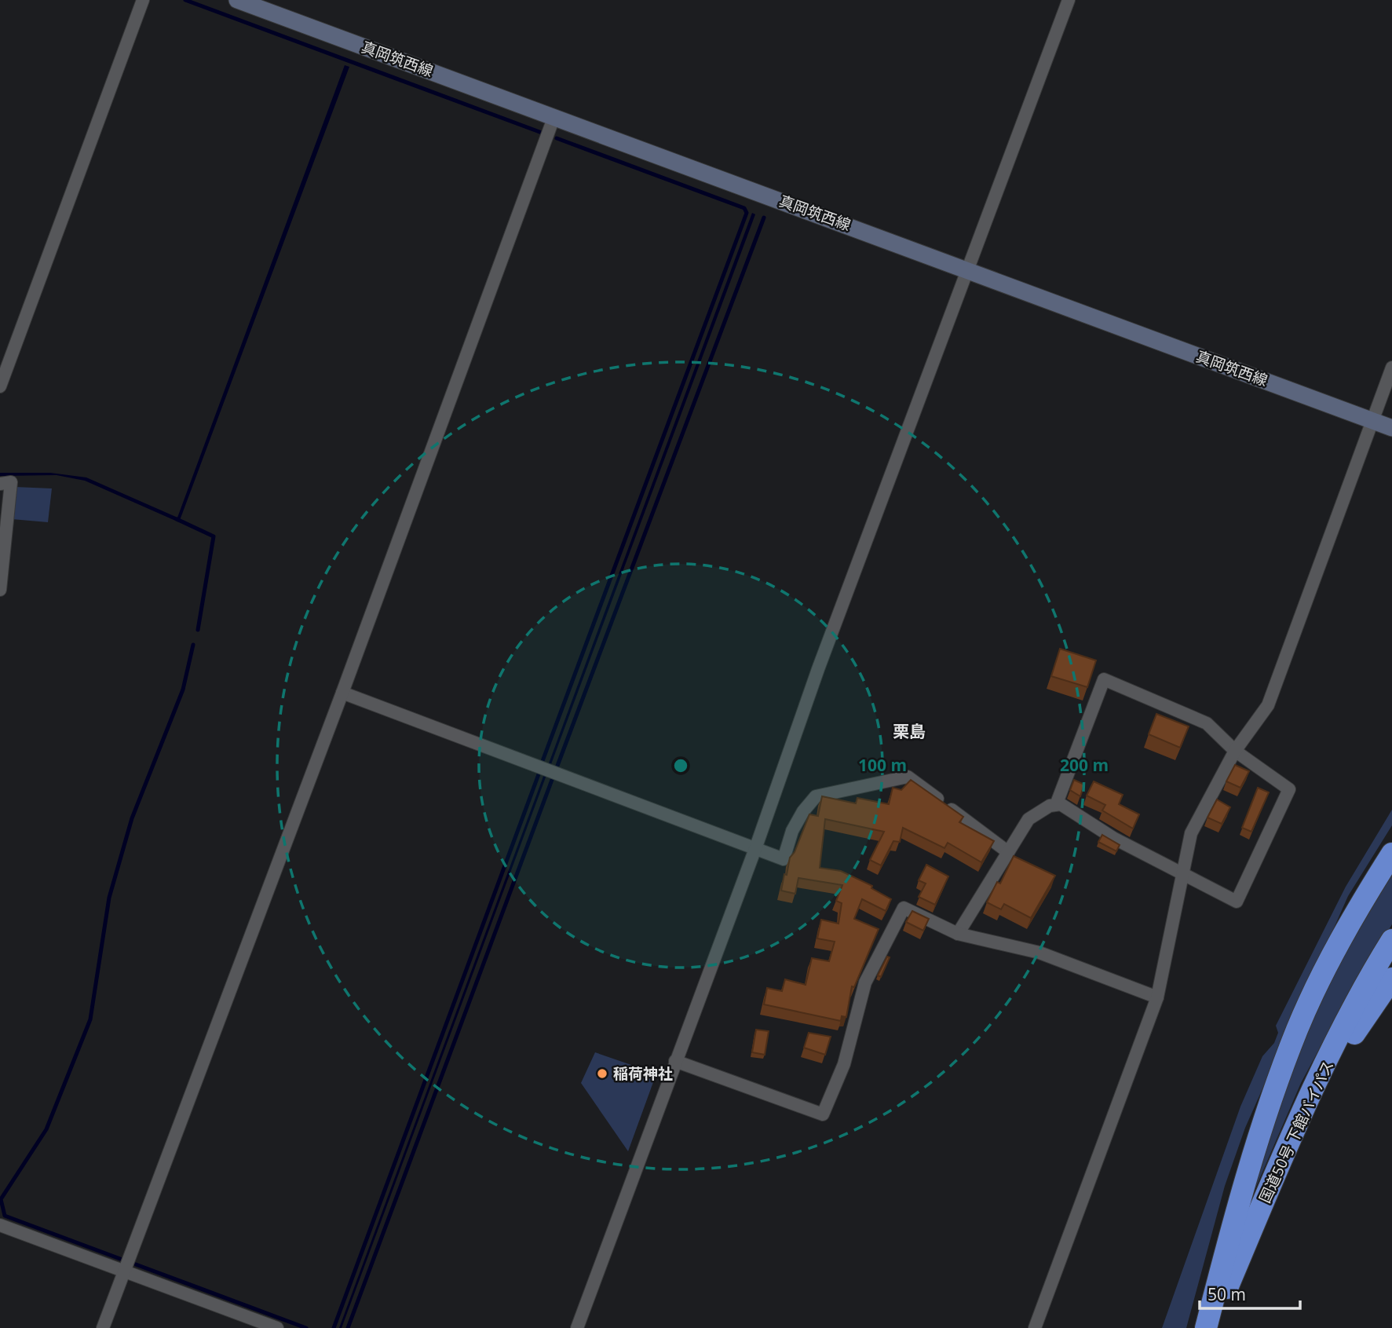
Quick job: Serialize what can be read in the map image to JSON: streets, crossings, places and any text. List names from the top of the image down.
{
  "streets": {
    "highway": ["国道50号 下館バイパス"],
    "main road": ["真岡筑西線"]
  },
  "districts": ["栗島"],
  "places": ["稲荷神社"],
  "scale_bar": "50 m",
  "rings": ["100 m", "200 m"]
}
